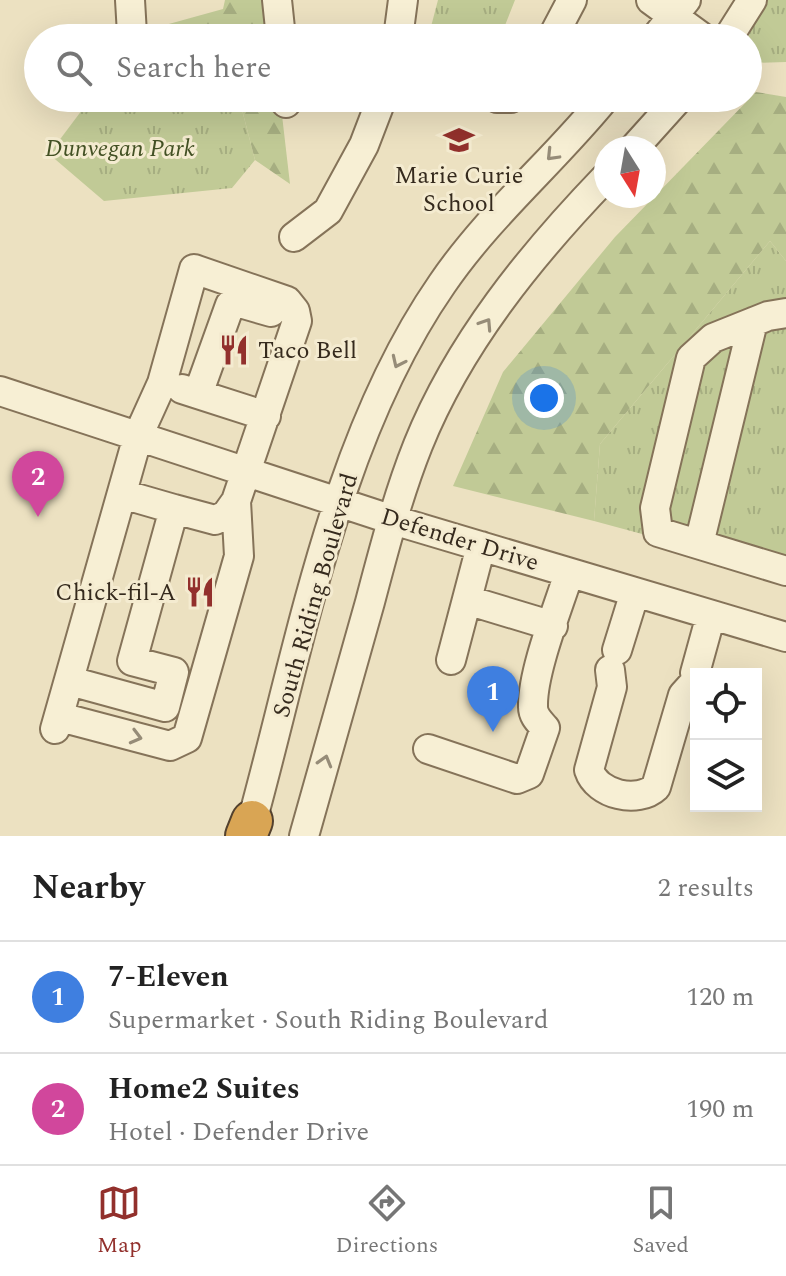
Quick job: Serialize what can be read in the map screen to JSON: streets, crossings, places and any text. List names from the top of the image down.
{
  "streets": {
    "street": ["Defender Drive", "South Riding Boulevard"]
  },
  "crossings": [
    ["Defender Drive", "South Riding Boulevard"]
  ],
  "parks": ["Dunvegan Park"],
  "places": {
    "school or university": ["Marie Curie School"],
    "restaurant": ["Taco Bell", "Chick-fil-A"]
  },
  "north": "bottom",
  "page": {
    "search": "Search here",
    "pins": ["2", "1"],
    "heading": ["Nearby", "2 results"],
    "list": [
      {
        "mark": "1",
        "name": "7-Eleven",
        "note": "Supermarket · South Riding Boulevard",
        "value": "120 m"
      },
      {
        "mark": "2",
        "name": "Home2 Suites",
        "note": "Hotel · Defender Drive",
        "value": "190 m"
      }
    ],
    "nav": ["Map", "Directions", "Saved"]
  }
}
